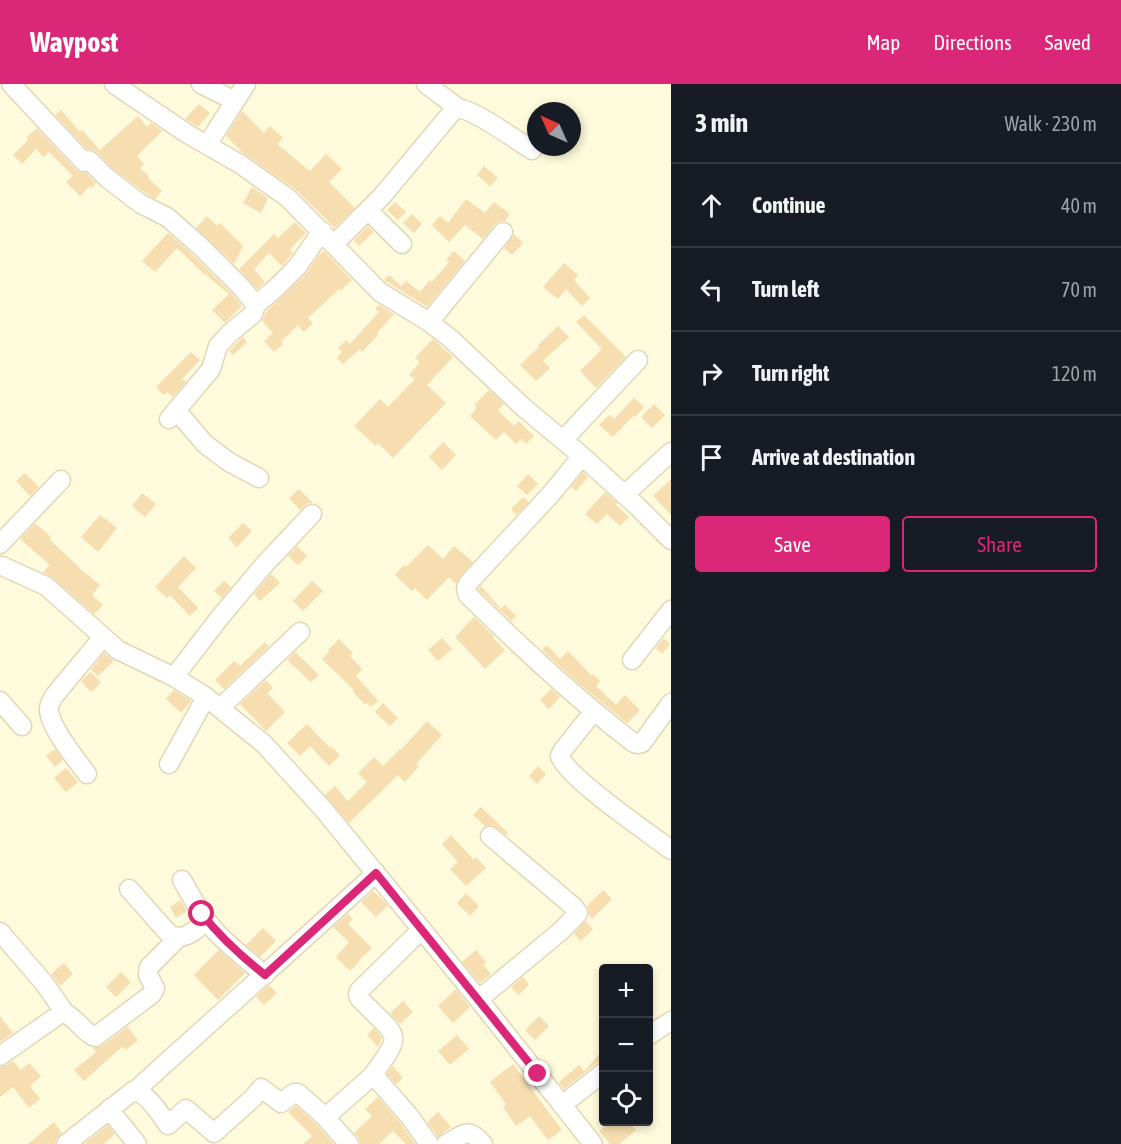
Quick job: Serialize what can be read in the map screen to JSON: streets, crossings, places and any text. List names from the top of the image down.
{
  "north": "top left",
  "page": {
    "header": "Waypost",
    "nav": ["Map", "Directions", "Saved"],
    "heading": ["3 min", "Walk · 230 m"],
    "list": [
      ["Continue", "40 m"],
      ["Turn left", "70 m"],
      ["Turn right", "120 m"],
      "Arrive at destination"
    ],
    "buttons": ["Save", "Share"],
    "map_buttons": ["+", "−"]
  }
}
